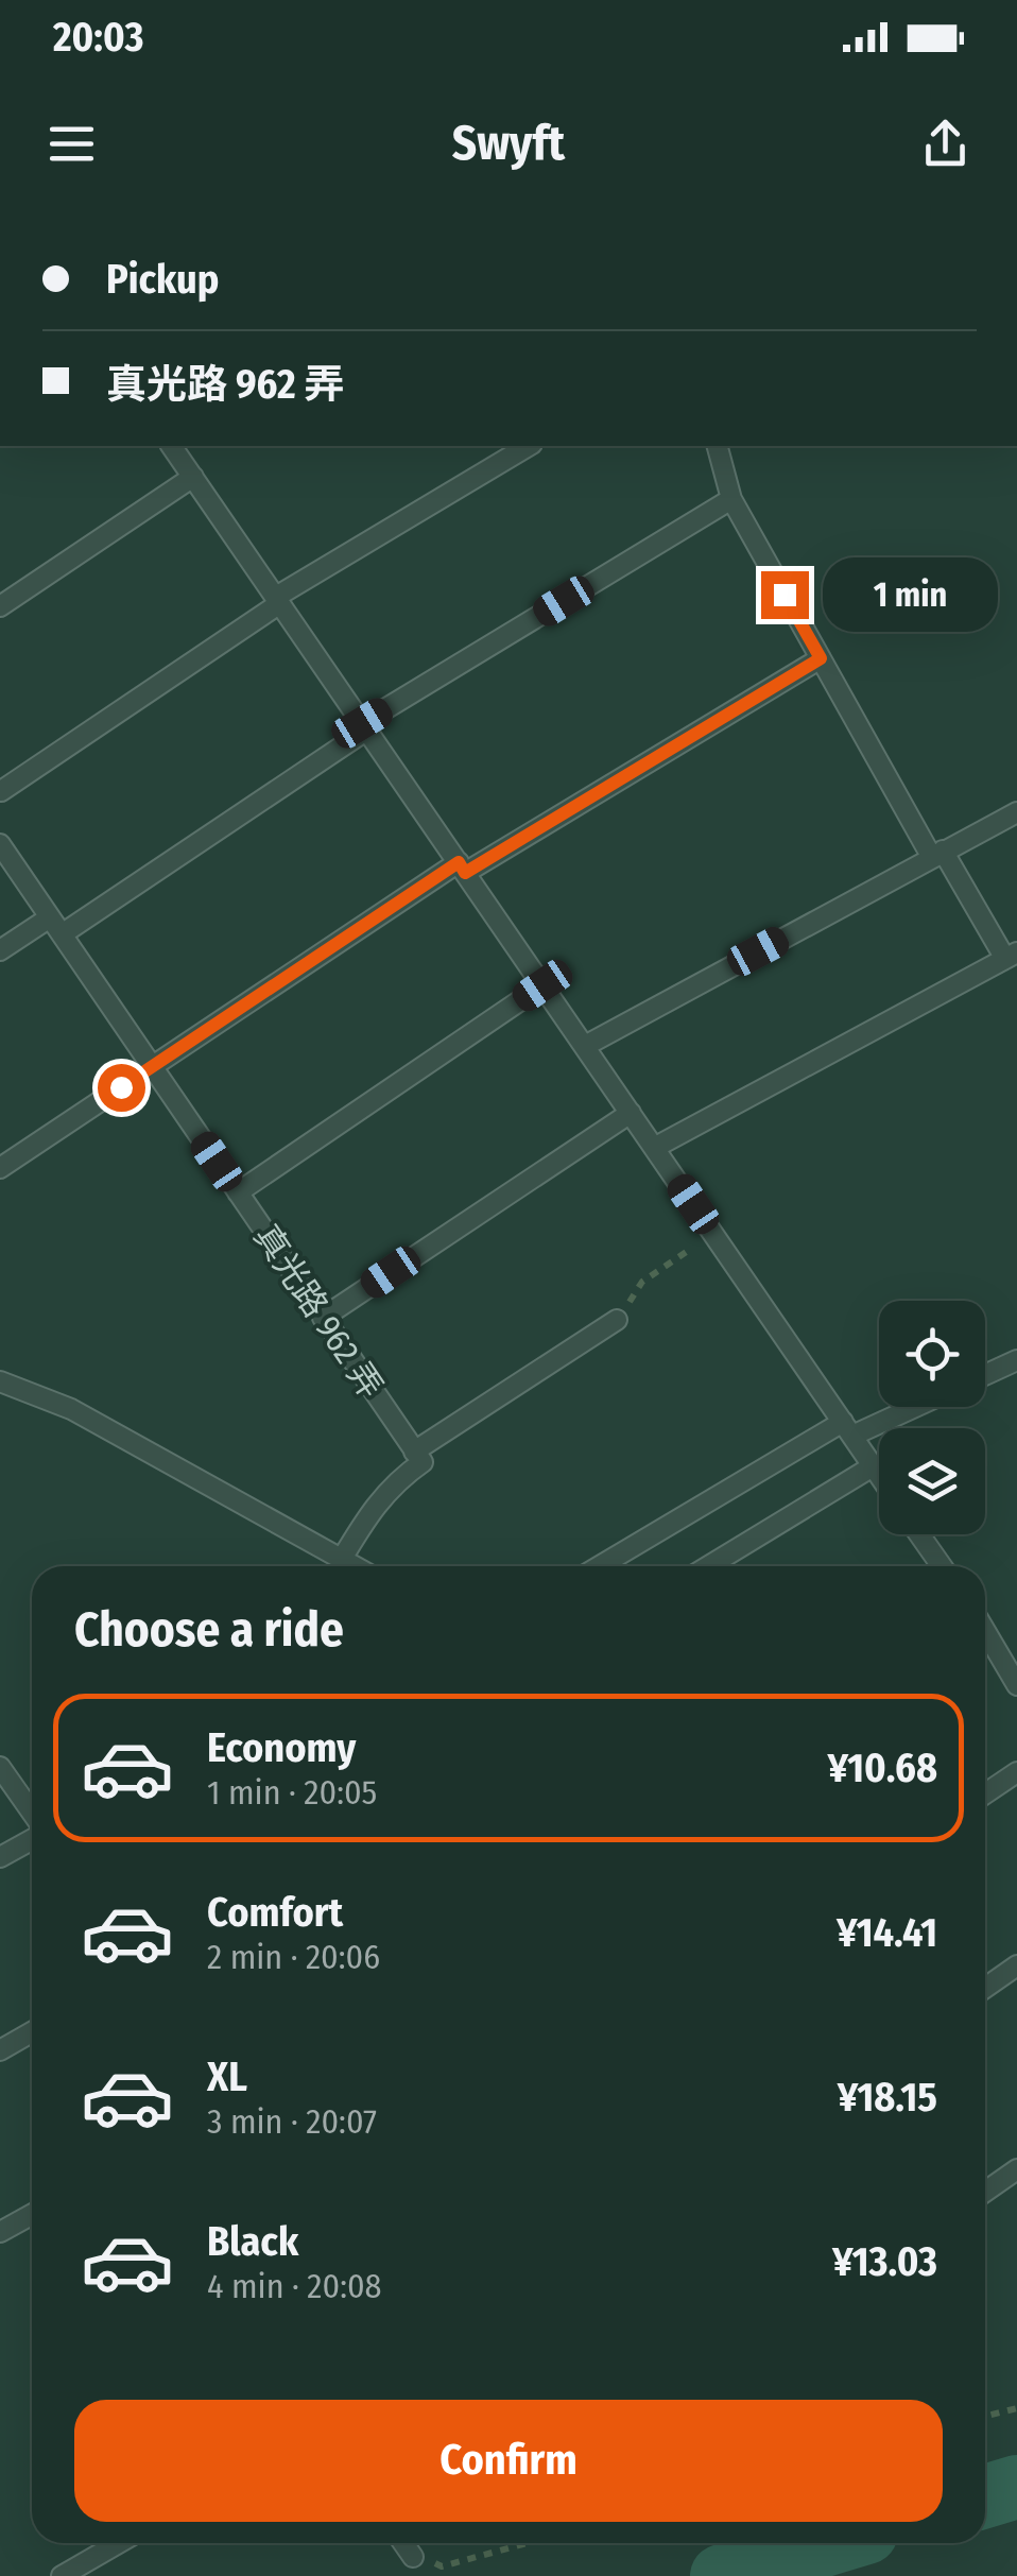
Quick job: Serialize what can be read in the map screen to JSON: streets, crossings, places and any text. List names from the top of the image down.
{
  "streets": {
    "lane": ["真光路 962 弄"]
  },
  "page": {
    "status": "20:03",
    "header": "Swyft",
    "banner": ["Pickup", "真光路 962 弄"],
    "bubble": "1 min",
    "heading": "Choose a ride",
    "list": [
      {
        "name": "Economy",
        "note": "1 min · 20:05",
        "value": "¥10.68"
      },
      {
        "name": "Comfort",
        "note": "2 min · 20:06",
        "value": "¥14.41"
      },
      {
        "name": "XL",
        "note": "3 min · 20:07",
        "value": "¥18.15"
      },
      {
        "name": "Black",
        "note": "4 min · 20:08",
        "value": "¥13.03"
      }
    ],
    "buttons": "Confirm"
  }
}
